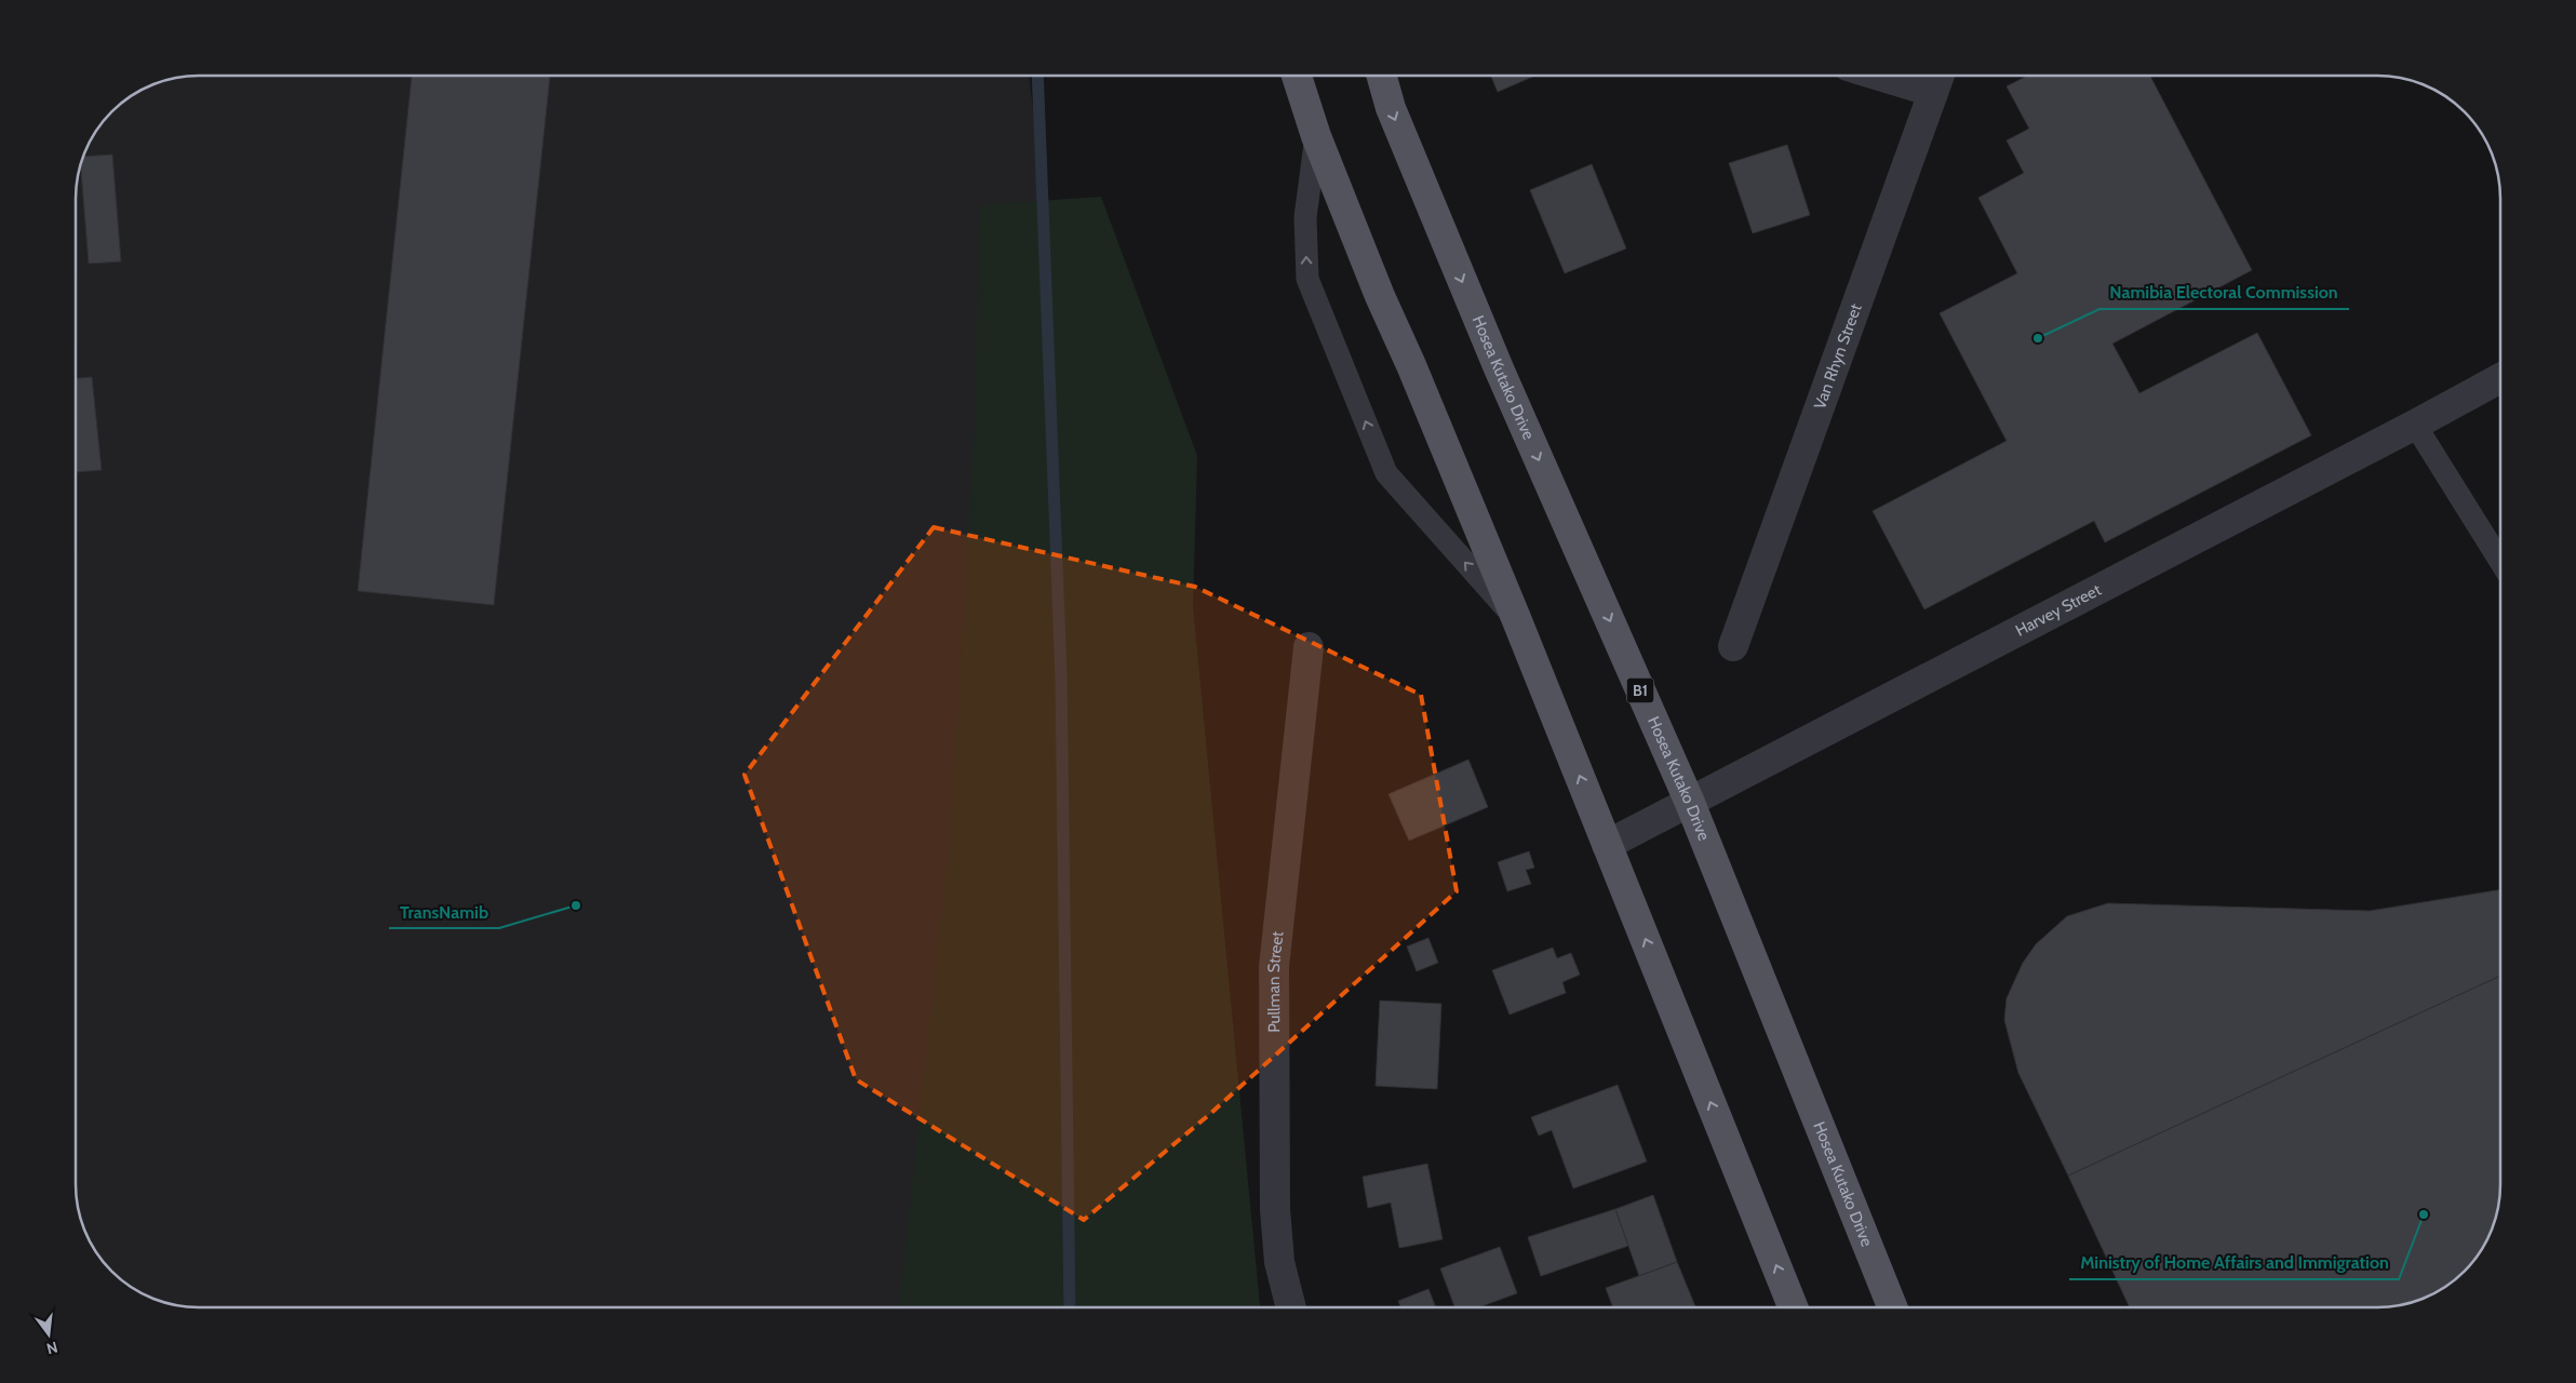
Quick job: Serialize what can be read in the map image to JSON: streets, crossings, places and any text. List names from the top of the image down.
{
  "streets": {
    "main road": ["Hosea Kutako Drive", "B1"],
    "street": ["Van Rhyn Street", "Harvey Street", "Pullman Street"]
  },
  "crossings": [
    ["Hosea Kutako Drive", "Harvey Street"]
  ],
  "places": ["Namibia Electoral Commission", "TransNamib", "Ministry of Home Affairs and Immigration"],
  "north": "bottom"
}
